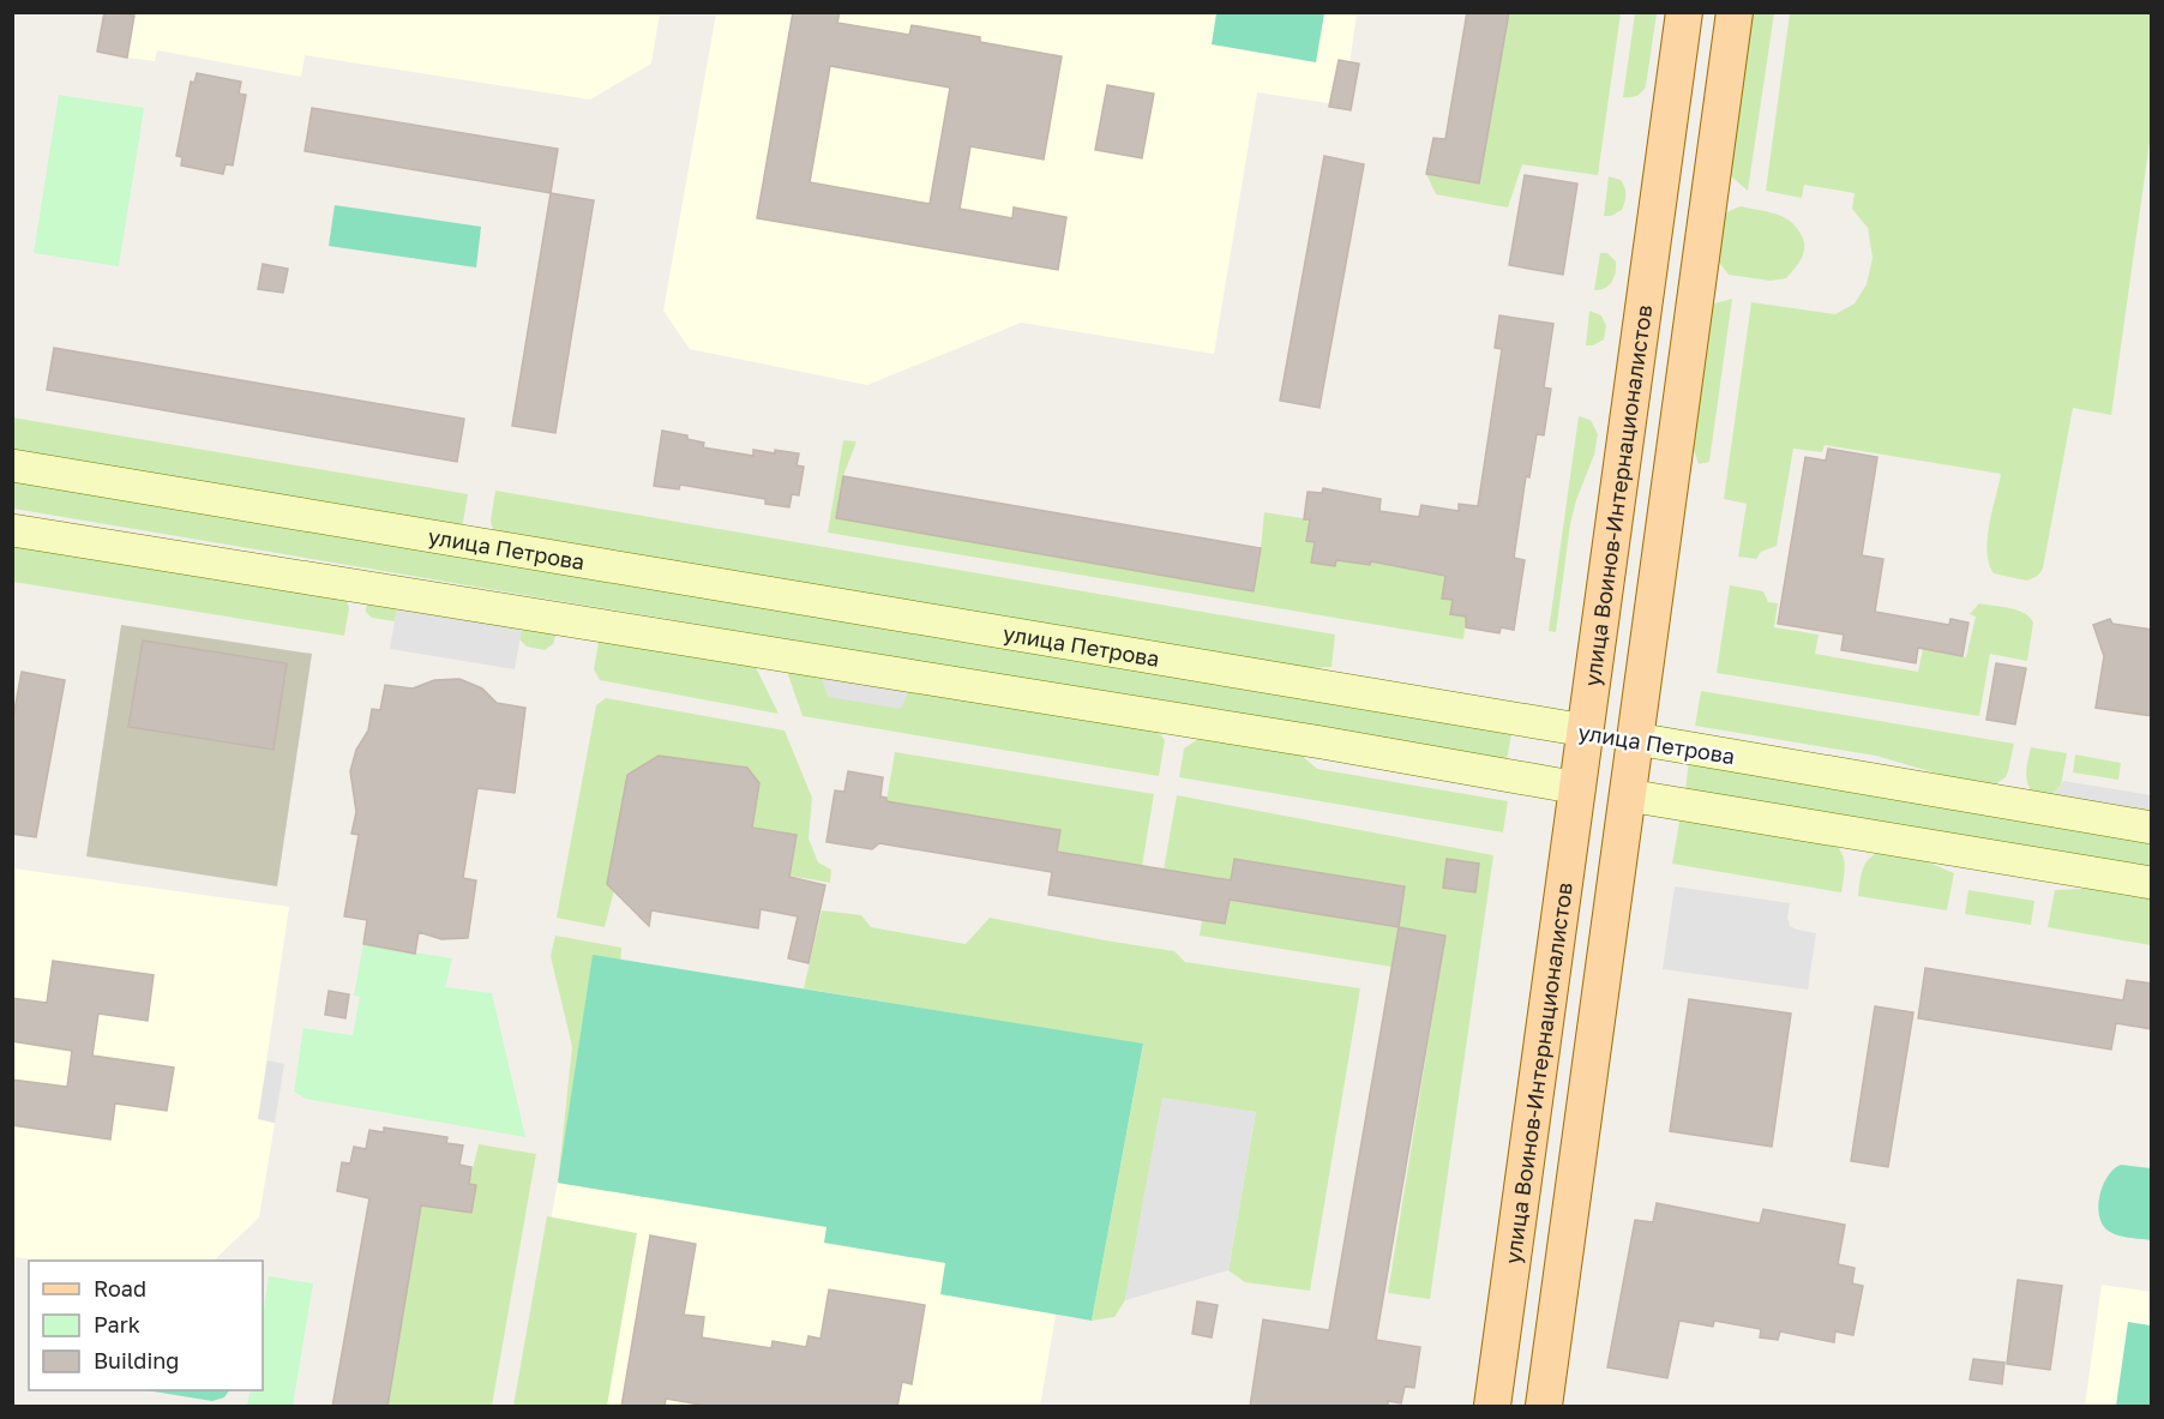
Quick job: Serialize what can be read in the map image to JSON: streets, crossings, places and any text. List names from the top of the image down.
{
  "streets": {
    "main road": ["улица Воинов-Интернационалистов", "улица Петрова"]
  },
  "crossings": [
    ["улица Воинов-Интернационалистов", "улица Петрова"]
  ],
  "legend": ["Road", "Park", "Building"]
}
